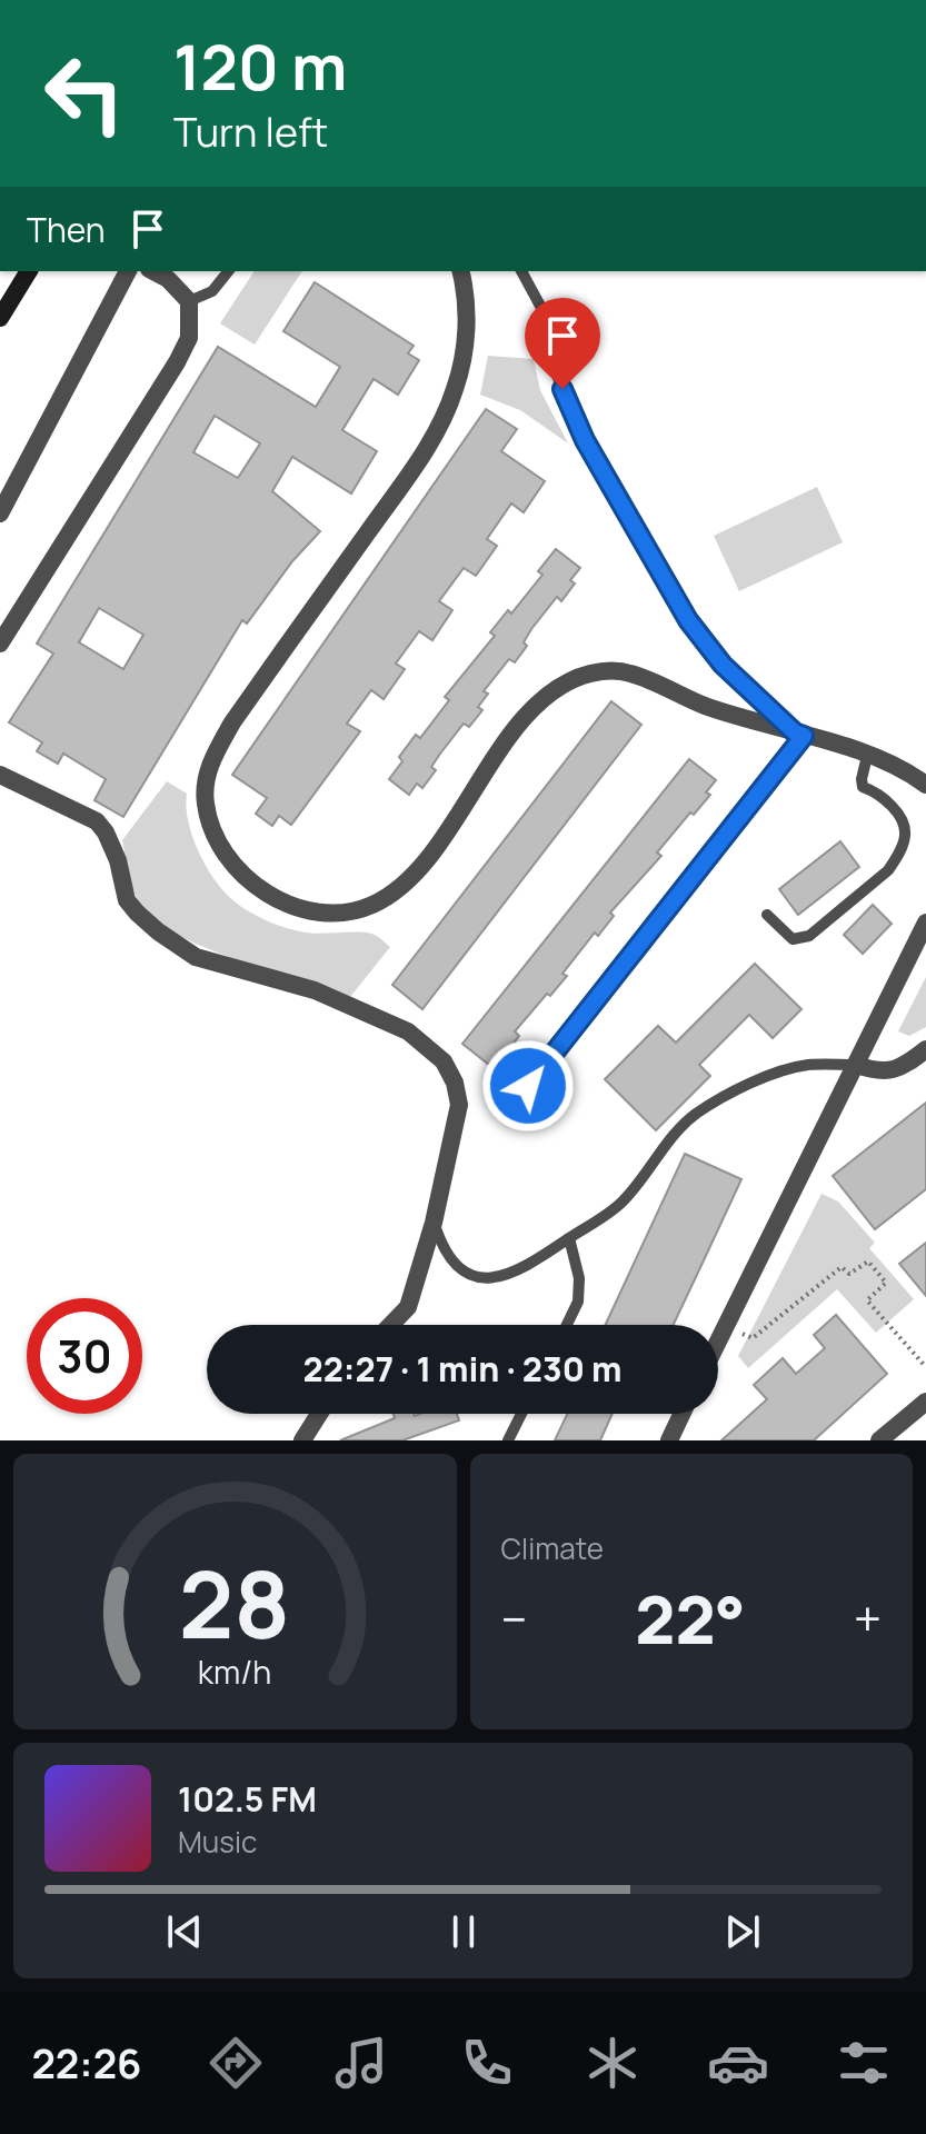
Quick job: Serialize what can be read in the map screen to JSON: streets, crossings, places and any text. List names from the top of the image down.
{
  "page": {
    "turn": ["120 m", "Turn left"],
    "then": "Then",
    "limit": "30",
    "trip": "22:27 · 1 min · 230 m",
    "tile": "Climate",
    "heat": ["−", "22°", "+"],
    "song": ["102.5 FM", "Music"],
    "tabs": "22:26",
    "gauge": ["28", "km/h"]
  }
}
